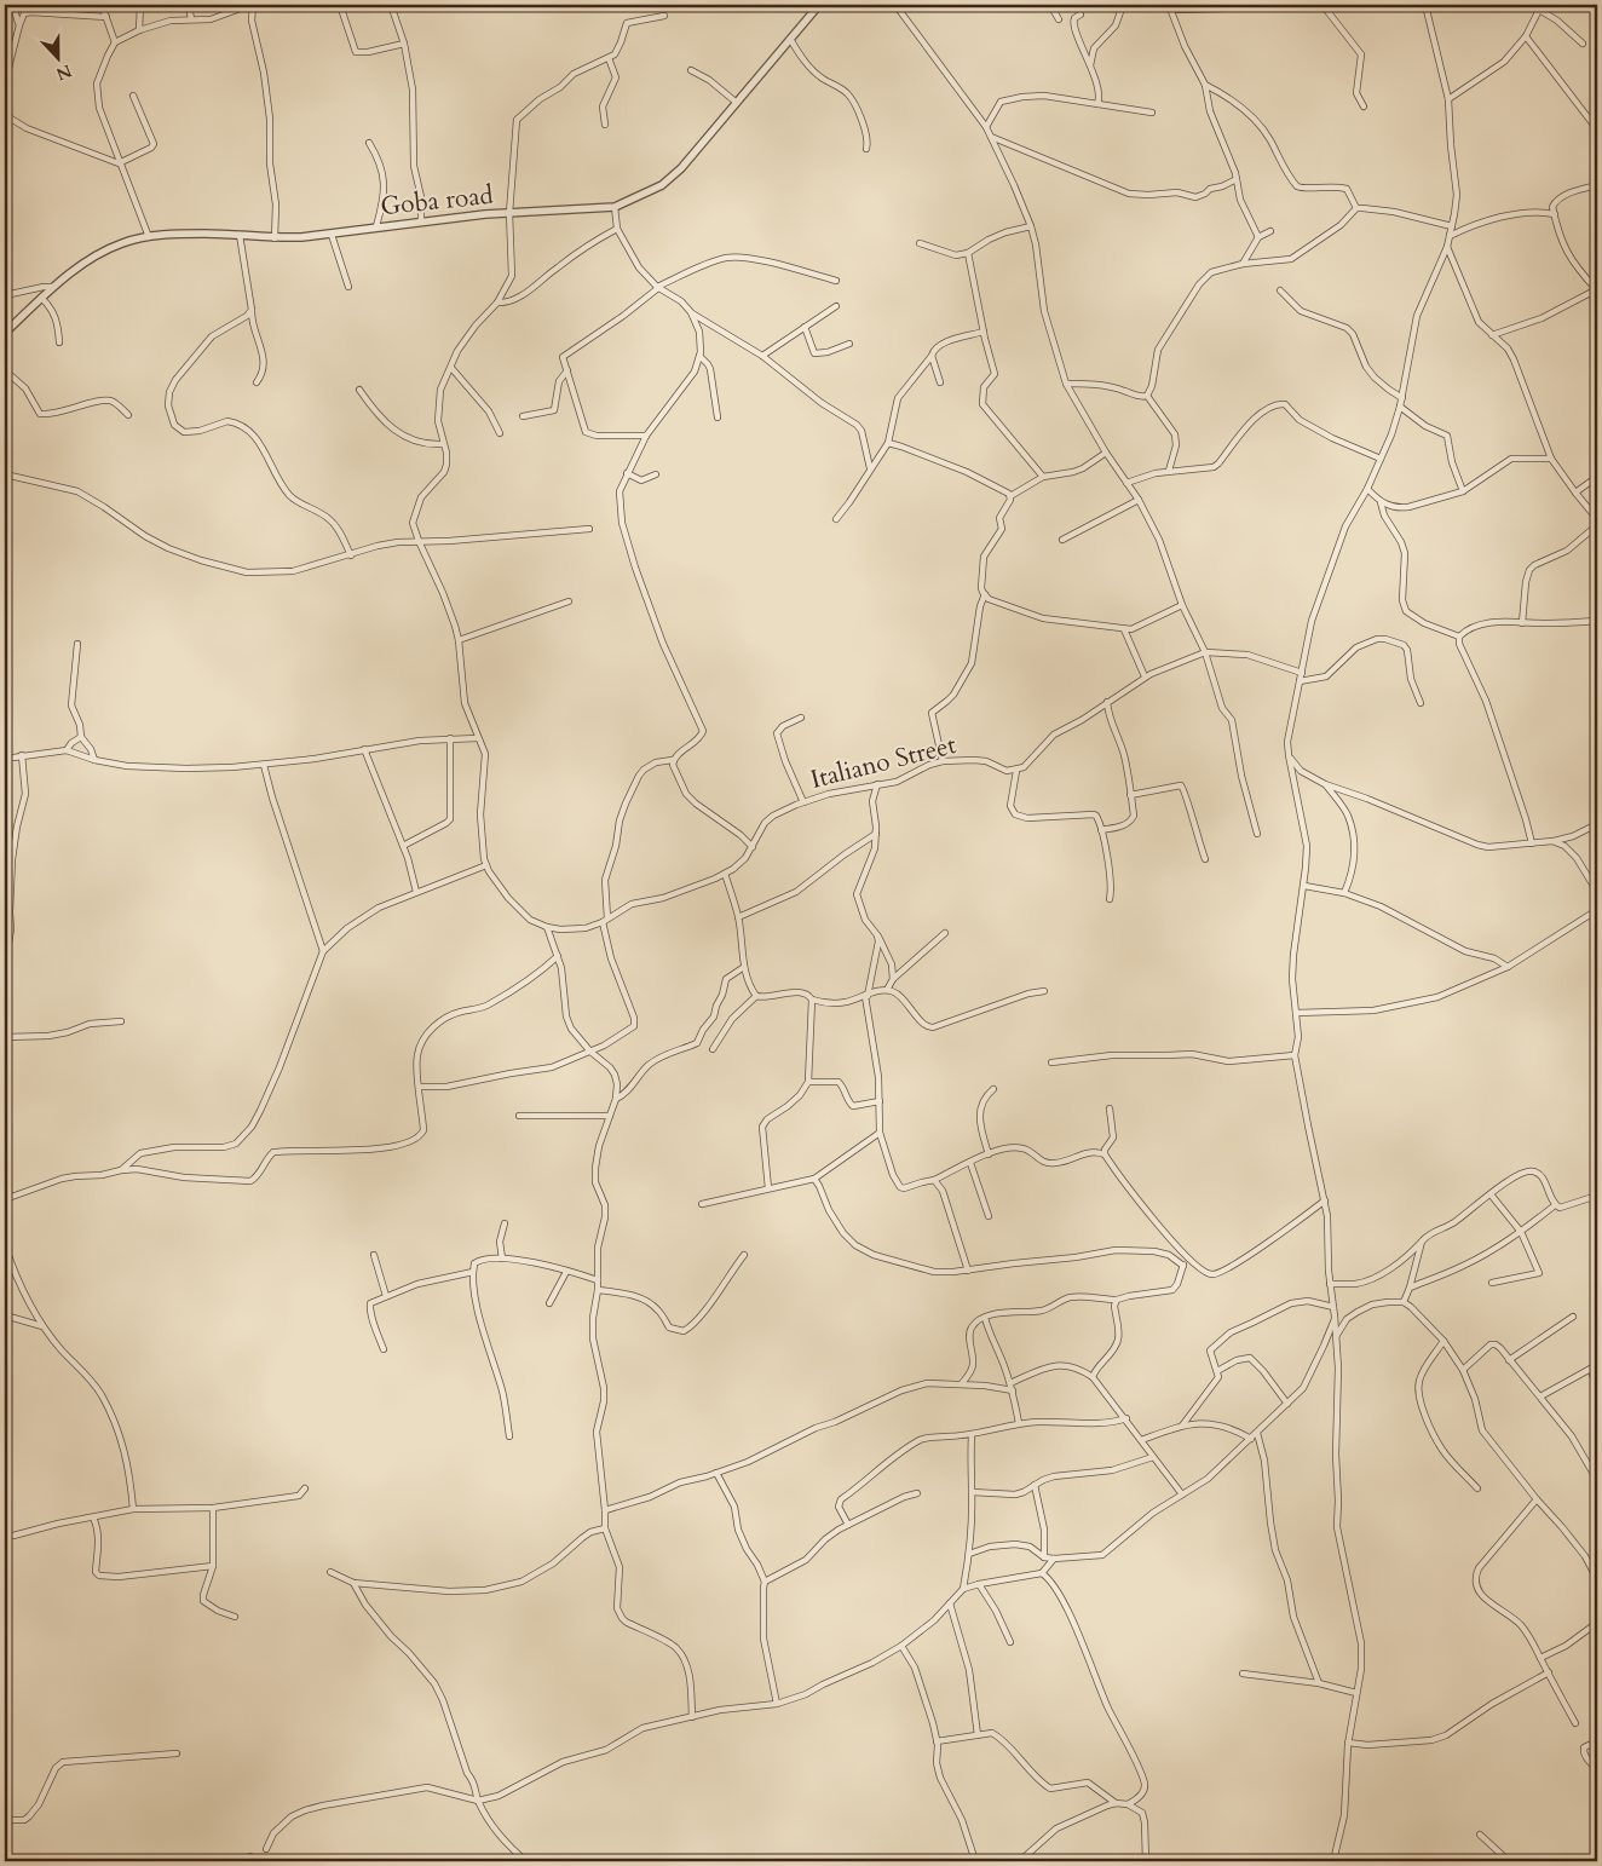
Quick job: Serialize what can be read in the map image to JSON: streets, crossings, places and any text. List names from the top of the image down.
{
  "streets": {
    "street": ["Goba road", "Italiano Street"]
  },
  "north": "bottom"
}
